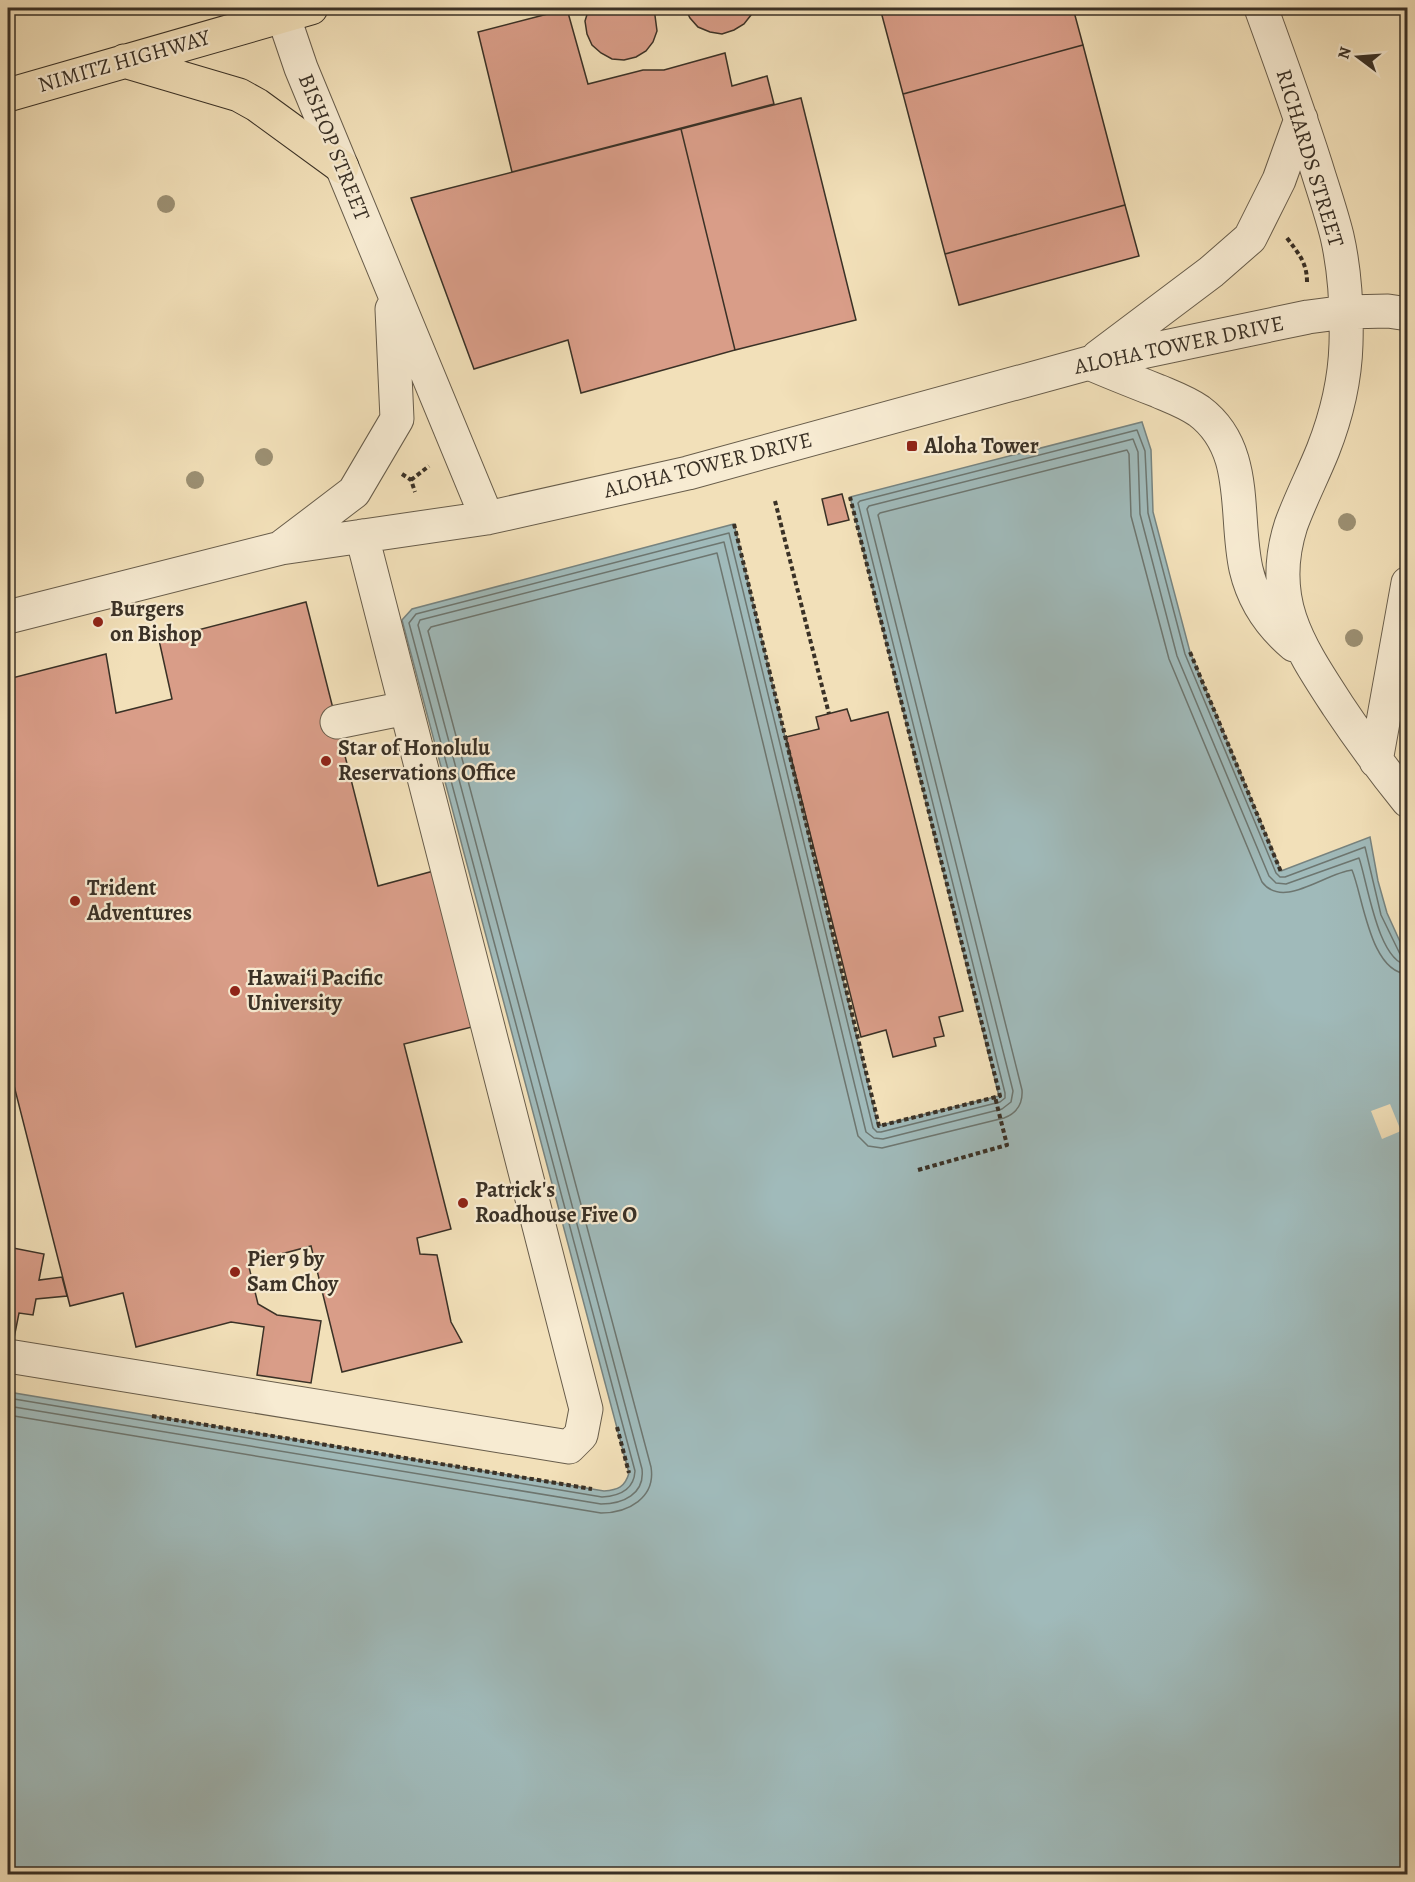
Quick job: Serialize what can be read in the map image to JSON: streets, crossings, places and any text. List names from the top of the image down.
{
  "streets": {
    "main road": ["NIMITZ HIGHWAY"],
    "street": ["BISHOP STREET", "RICHARDS STREET", "ALOHA TOWER DRIVE"]
  },
  "crossings": [
    ["NIMITZ HIGHWAY", "BISHOP STREET"],
    ["BISHOP STREET", "ALOHA TOWER DRIVE"],
    ["RICHARDS STREET", "ALOHA TOWER DRIVE"]
  ],
  "places": {
    "transit": ["Aloha Tower"],
    "other": [
      "Burgers on Bishop",
      "Star of Honolulu Reservations Office",
      "Trident Adventures",
      "Hawai‘i Pacific University",
      "Patrick's Roadhouse Five O",
      "Pier 9 by Sam Choy"
    ]
  },
  "north": "left"
}
